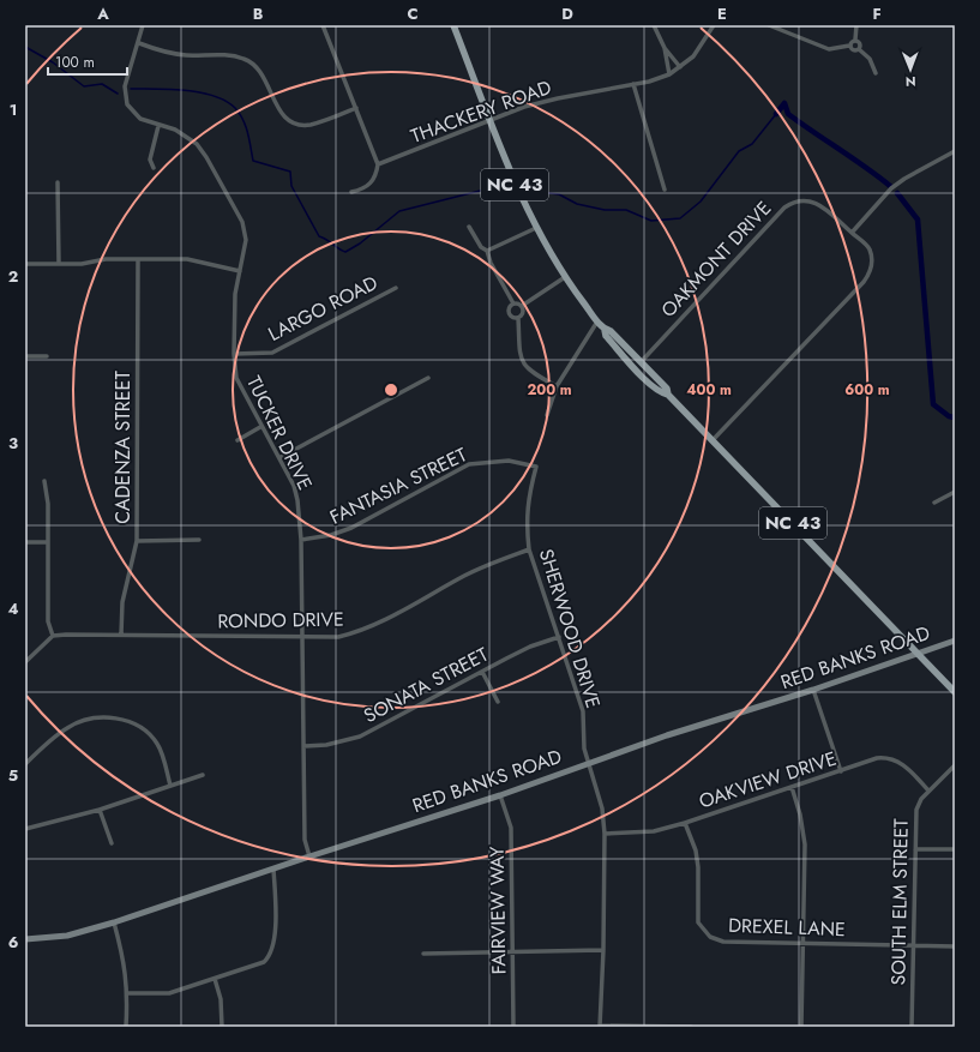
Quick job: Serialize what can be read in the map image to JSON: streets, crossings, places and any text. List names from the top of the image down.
{
  "streets": {
    "main road": ["NC 43"],
    "street": [
      "THACKERY ROAD",
      "OAKMONT DRIVE",
      "LARGO ROAD",
      "TUCKER DRIVE",
      "CADENZA STREET",
      "FANTASIA STREET",
      "RONDO DRIVE",
      "SHERWOOD DRIVE",
      "RED BANKS ROAD",
      "SONATA STREET",
      "OAKVIEW DRIVE",
      "SOUTH ELM STREET",
      "FAIRVIEW WAY",
      "DREXEL LANE"
    ]
  },
  "crossings": [
    ["THACKERY ROAD", "NC 43"],
    ["NC 43", "OAKMONT DRIVE"],
    ["NC 43", "RED BANKS ROAD"],
    ["LARGO ROAD", "TUCKER DRIVE"],
    ["TUCKER DRIVE", "FANTASIA STREET"],
    ["TUCKER DRIVE", "RONDO DRIVE"],
    ["TUCKER DRIVE", "RED BANKS ROAD"],
    ["TUCKER DRIVE", "SONATA STREET"],
    ["CADENZA STREET", "RONDO DRIVE"],
    ["FANTASIA STREET", "SHERWOOD DRIVE"],
    ["RONDO DRIVE", "SHERWOOD DRIVE"],
    ["SHERWOOD DRIVE", "RED BANKS ROAD"],
    ["SHERWOOD DRIVE", "SONATA STREET"],
    ["SHERWOOD DRIVE", "OAKVIEW DRIVE"],
    ["RED BANKS ROAD", "FAIRVIEW WAY"],
    ["OAKVIEW DRIVE", "SOUTH ELM STREET"],
    ["OAKVIEW DRIVE", "DREXEL LANE"],
    ["SOUTH ELM STREET", "DREXEL LANE"]
  ],
  "scale_bar": "100 m",
  "north": "bottom",
  "grid": {
    "columns": [
      "A",
      "B",
      "C",
      "D",
      "E",
      "F"
    ],
    "rows": [
      "1",
      "2",
      "3",
      "4",
      "5",
      "6"
    ]
  },
  "rings": ["200 m", "400 m", "600 m"]
}
